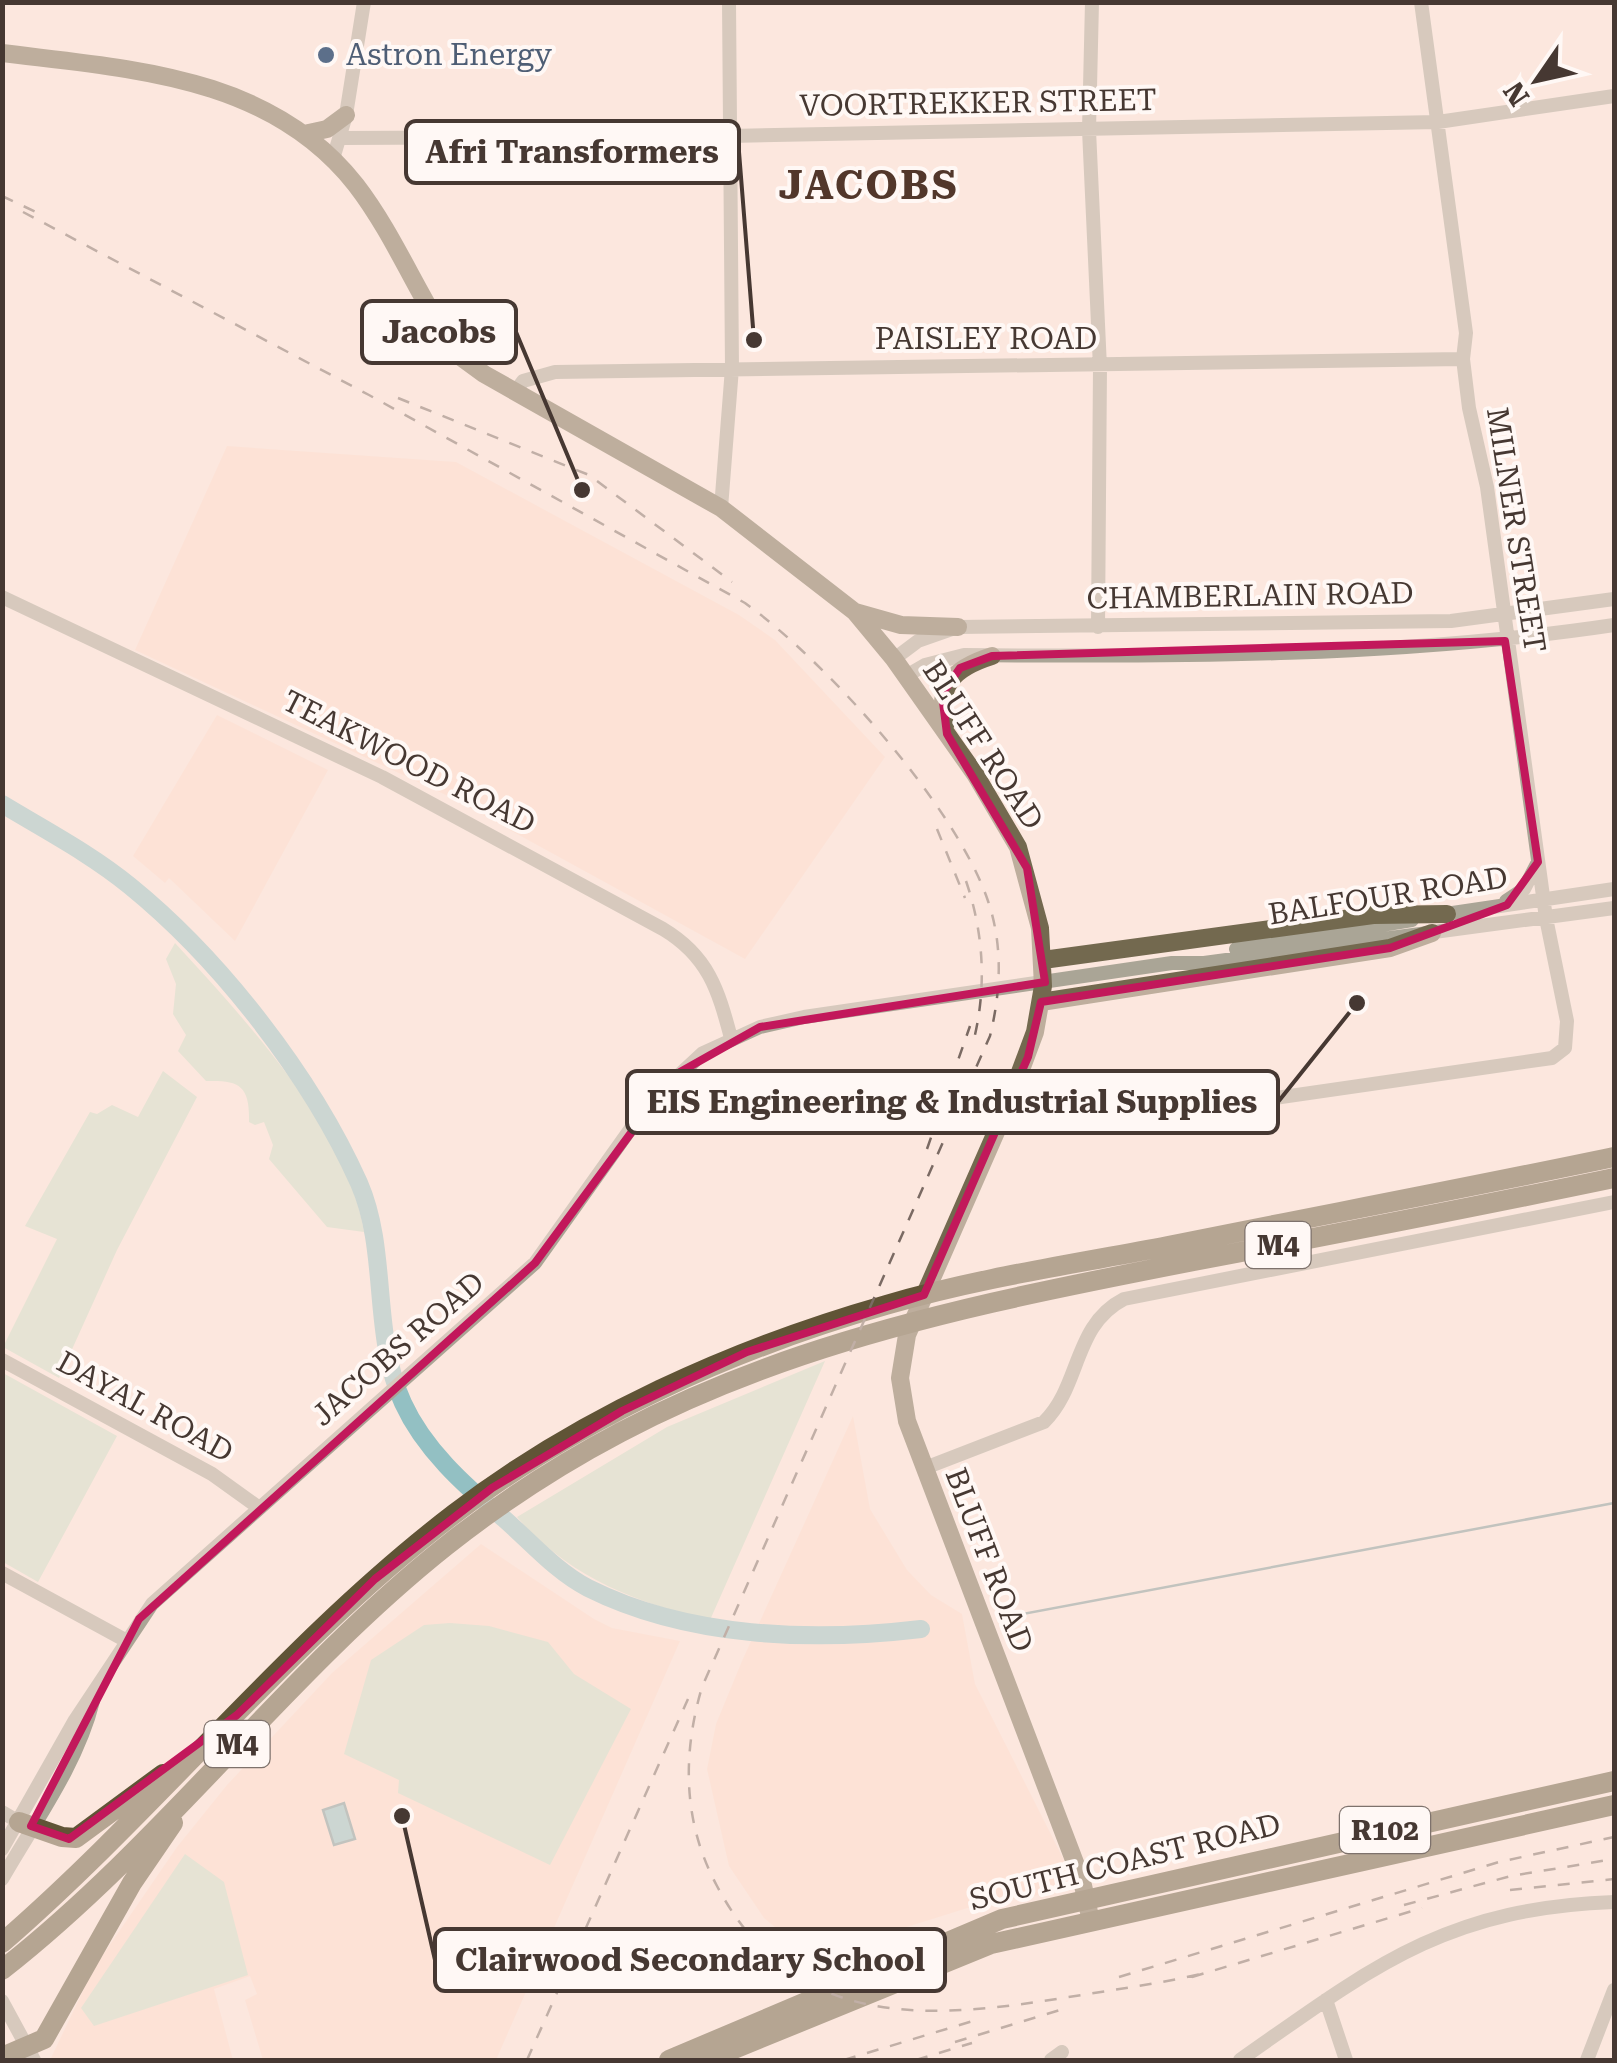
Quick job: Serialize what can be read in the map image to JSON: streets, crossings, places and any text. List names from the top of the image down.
{
  "streets": {
    "highway": ["M4", "R102", "SOUTH COAST ROAD"],
    "main road": ["BLUFF ROAD"],
    "street": [
      "VOORTREKKER STREET",
      "PAISLEY ROAD",
      "MILNER STREET",
      "CHAMBERLAIN ROAD",
      "TEAKWOOD ROAD",
      "BALFOUR ROAD",
      "JACOBS ROAD",
      "DAYAL ROAD"
    ]
  },
  "crossings": [
    ["VOORTREKKER STREET", "MILNER STREET"],
    ["PAISLEY ROAD", "MILNER STREET"],
    ["PAISLEY ROAD", "BLUFF ROAD"],
    ["MILNER STREET", "CHAMBERLAIN ROAD"],
    ["MILNER STREET", "BLUFF ROAD"],
    ["MILNER STREET", "BALFOUR ROAD"],
    ["CHAMBERLAIN ROAD", "BLUFF ROAD"],
    ["BLUFF ROAD", "SOUTH COAST ROAD"],
    ["TEAKWOOD ROAD", "BALFOUR ROAD"],
    ["TEAKWOOD ROAD", "JACOBS ROAD"],
    ["BALFOUR ROAD", "JACOBS ROAD"],
    ["JACOBS ROAD", "DAYAL ROAD"]
  ],
  "districts": ["JACOBS"],
  "places": [
    "Astron Energy",
    "Afri Transformers",
    "Jacobs",
    "EIS Engineering & Industrial Supplies",
    "Clairwood Secondary School"
  ],
  "north": "bottom left"
}
